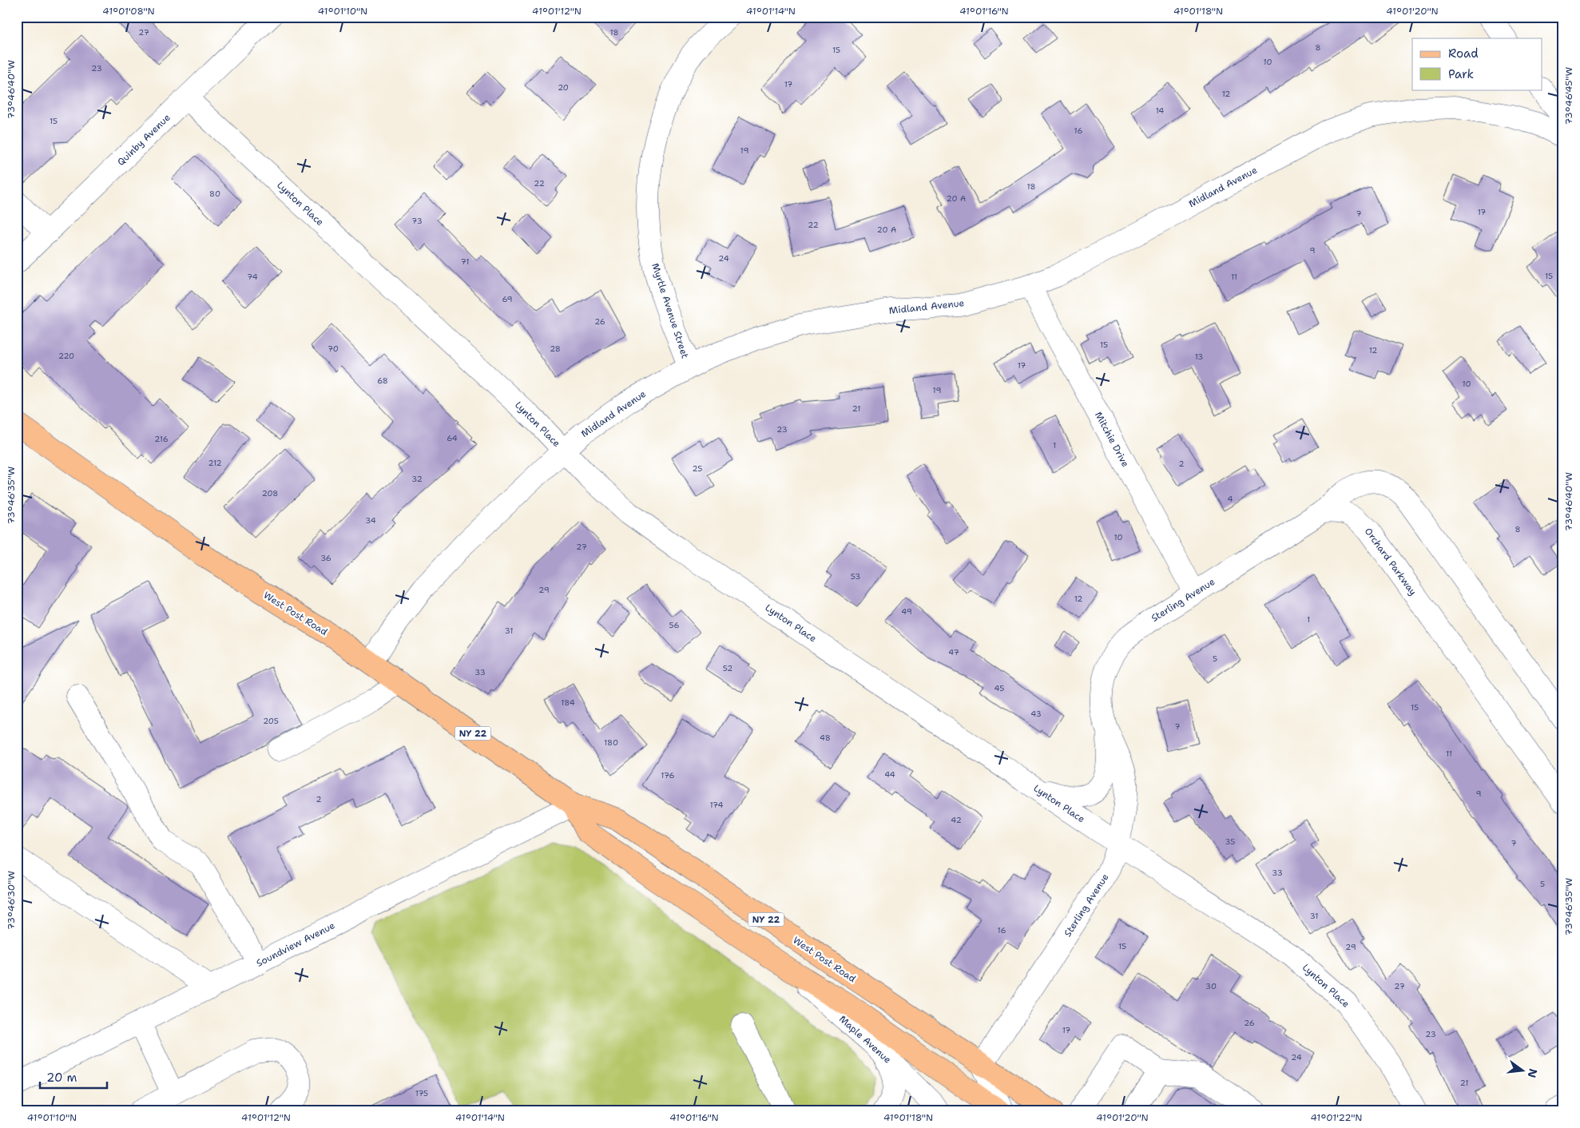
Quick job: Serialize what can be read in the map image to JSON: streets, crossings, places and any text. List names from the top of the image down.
{
  "streets": {
    "main road": ["West Post Road", "NY 22"],
    "street": [
      "Quinby Avenue",
      "Midland Avenue",
      "Lynton Place",
      "Myrtle Avenue Street",
      "Mitchie Drive",
      "Orchard Parkway",
      "Sterling Avenue",
      "Soundview Avenue",
      "Maple Avenue"
    ]
  },
  "crossings": [
    ["Quinby Avenue", "Lynton Place"],
    ["Midland Avenue", "Lynton Place"],
    ["Midland Avenue", "Myrtle Avenue Street"],
    ["Midland Avenue", "Mitchie Drive"],
    ["Midland Avenue", "West Post Road"],
    ["Lynton Place", "Sterling Avenue"],
    ["Mitchie Drive", "Sterling Avenue"],
    ["Orchard Parkway", "Sterling Avenue"],
    ["Sterling Avenue", "West Post Road"],
    ["West Post Road", "Soundview Avenue"],
    ["West Post Road", "Maple Avenue"]
  ],
  "house_numbers": [
    "27",
    "18",
    "8",
    "15",
    "10",
    "23",
    "17",
    "20",
    "12",
    "14",
    "15",
    "16",
    "19",
    "22",
    "18",
    "80",
    "20 A",
    "17",
    "7",
    "73",
    "22",
    "20 A",
    "9",
    "24",
    "71",
    "15",
    "74",
    "11",
    "69",
    "26",
    "15",
    "70",
    "28",
    "12",
    "220",
    "13",
    "17",
    "68",
    "10",
    "19",
    "21",
    "23",
    "64",
    "216",
    "1",
    "212",
    "2",
    "25",
    "32",
    "208",
    "4",
    "34",
    "8",
    "10",
    "27",
    "36",
    "53",
    "29",
    "12",
    "49",
    "1",
    "56",
    "31",
    "47",
    "5",
    "52",
    "33",
    "45",
    "184",
    "15",
    "43",
    "205",
    "7",
    "48",
    "180",
    "11",
    "44",
    "176",
    "9",
    "2",
    "174",
    "42",
    "35",
    "7",
    "33",
    "5",
    "31",
    "16",
    "15",
    "29",
    "30",
    "27",
    "26",
    "17",
    "23",
    "24",
    "21",
    "175"
  ],
  "legend": ["Road", "Park"],
  "scale_bar": "20 m",
  "north": "right",
  "coordinates": [
    "41°01'08\"N",
    "41°01'10\"N",
    "41°01'12\"N",
    "41°01'14\"N",
    "41°01'16\"N",
    "41°01'18\"N",
    "41°01'20\"N",
    "73°46'40\"W",
    "73°46'45\"W",
    "73°46'35\"W",
    "73°46'30\"W",
    "41°01'22\"N"
  ]
}
